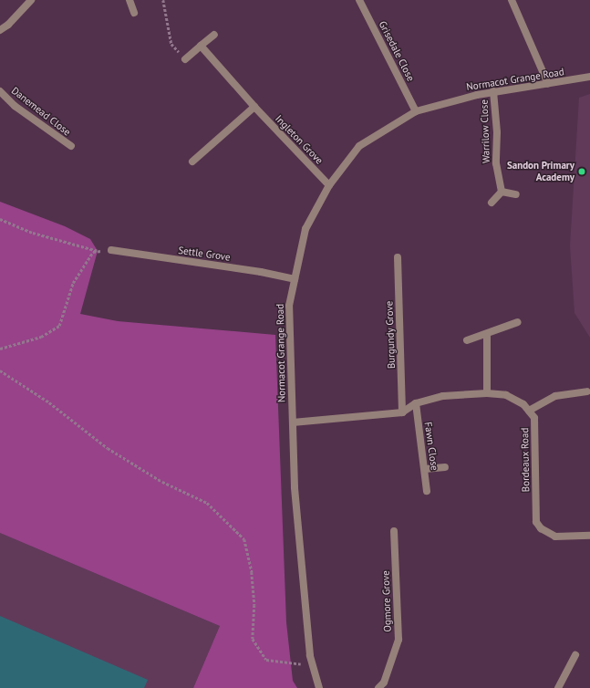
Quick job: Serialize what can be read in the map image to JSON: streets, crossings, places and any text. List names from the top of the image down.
{
  "streets": {
    "street": [
      "Grisedale Close",
      "Normacot Grange Road",
      "Danemead Close",
      "Warrilow Close",
      "Ingleton Grove",
      "Settle Grove",
      "Burgundy Grove",
      "Fawn Close",
      "Bordeaux Road",
      "Ogmore Grove"
    ]
  },
  "crossings": [
    ["Grisedale Close", "Normacot Grange Road"],
    ["Normacot Grange Road", "Warrilow Close"],
    ["Normacot Grange Road", "Ingleton Grove"],
    ["Normacot Grange Road", "Settle Grove"]
  ],
  "places": ["Sandon Primary Academy"]
}
